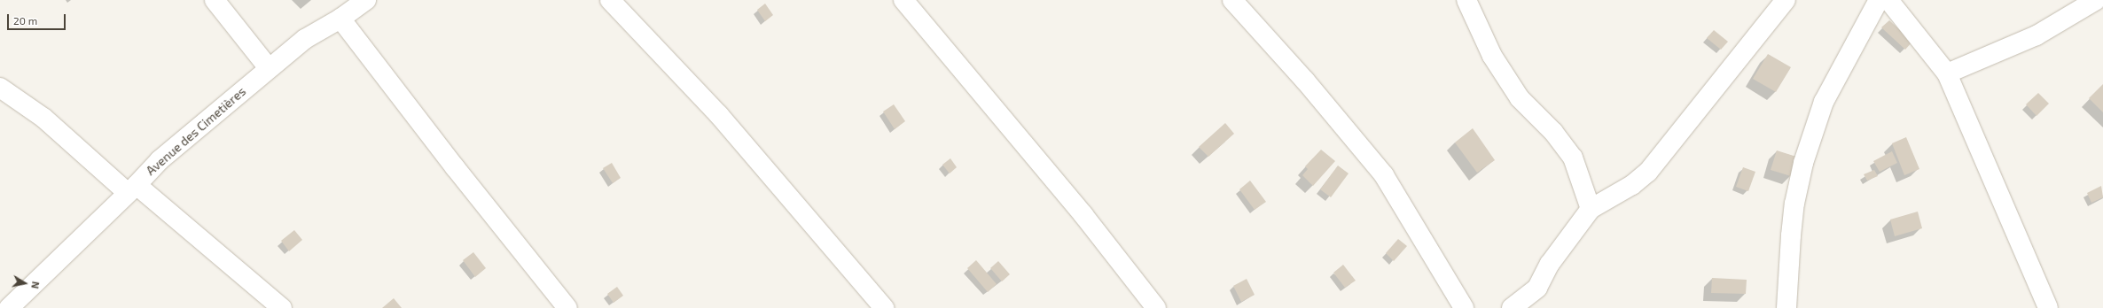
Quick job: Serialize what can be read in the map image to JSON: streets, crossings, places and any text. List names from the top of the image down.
{
  "streets": {
    "street": ["Avenue des Cimetières"]
  },
  "scale_bar": "20 m",
  "north": "right"
}
